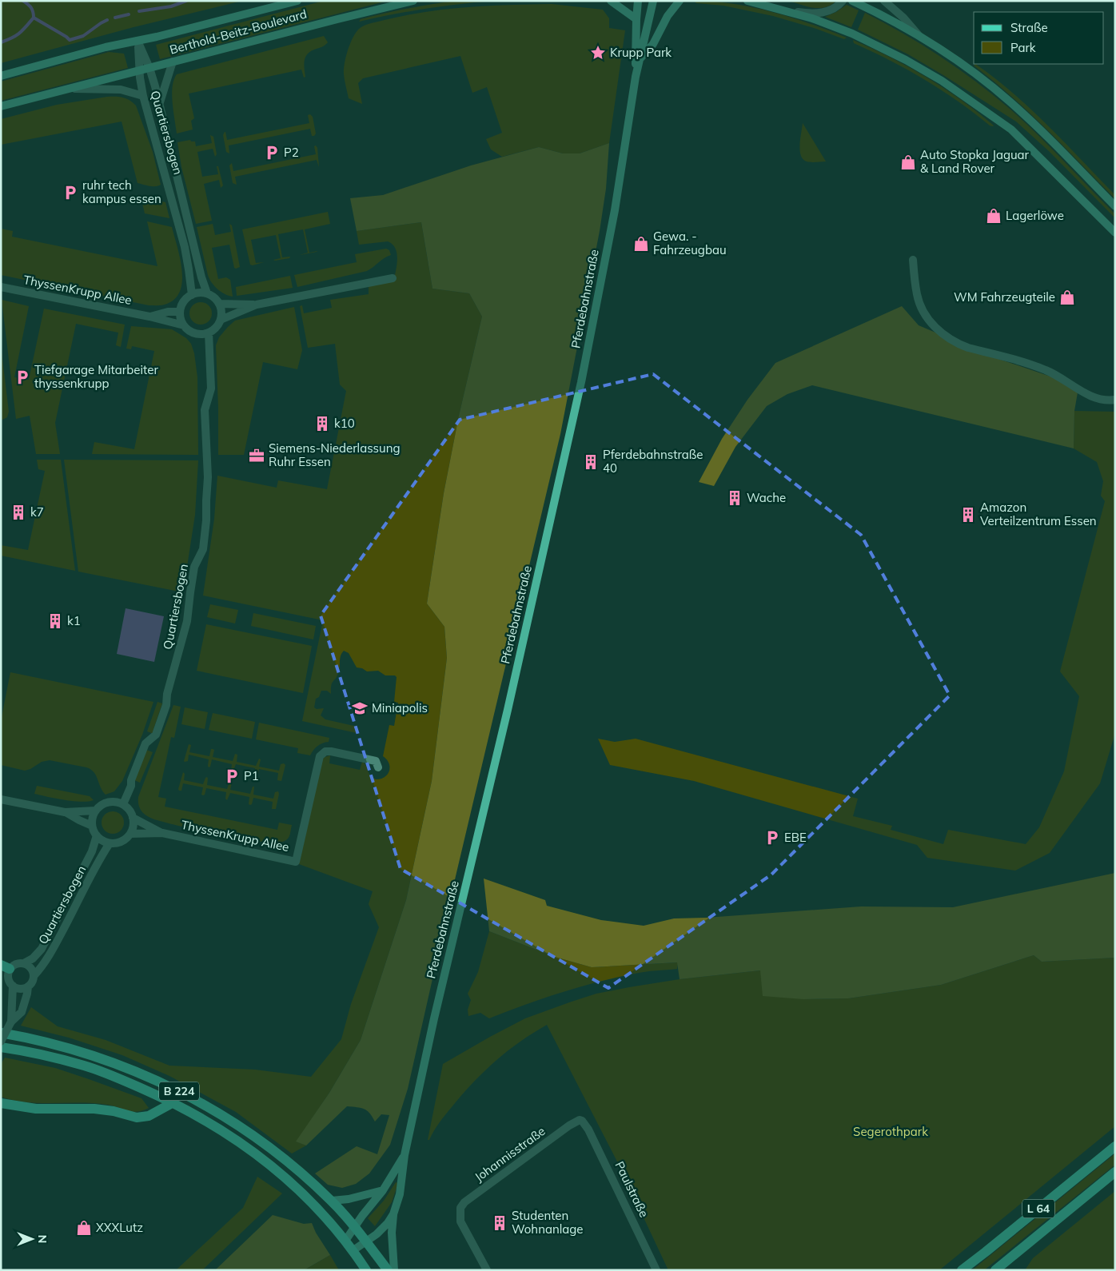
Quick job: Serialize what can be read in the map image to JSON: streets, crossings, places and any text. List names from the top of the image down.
{
  "streets": {
    "main road": ["B 224", "L 64"],
    "street": [
      "Berthold-Beitz-Boulevard",
      "Quartiersbogen",
      "ThyssenKrupp Allee",
      "Pferdebahnstraße",
      "Johannisstraße",
      "Paulstraße"
    ]
  },
  "crossings": [
    ["Berthold-Beitz-Boulevard", "Quartiersbogen"],
    ["Quartiersbogen", "ThyssenKrupp Allee"],
    ["Pferdebahnstraße", "B 224"],
    ["Johannisstraße", "Paulstraße"]
  ],
  "parks": ["Segerothpark"],
  "places": {
    "place": ["Krupp Park"],
    "parking": [
      "P2",
      "ruhr tech kampus essen",
      "Tiefgarage Mitarbeiter thyssenkrupp",
      "P1",
      "EBE"
    ],
    "shop": [
      "Auto Stopka Jaguar & Land Rover",
      "Lagerlöwe",
      "Gewa. - Fahrzeugbau",
      "WM Fahrzeugteile",
      "XXXLutz"
    ],
    "building": [
      "k10",
      "Pferdebahnstraße 40",
      "Wache",
      "k7",
      "Amazon Verteilzentrum Essen",
      "k1",
      "Studenten Wohnanlage"
    ],
    "office": ["Siemens-Niederlassung Ruhr Essen"],
    "school or university": ["Miniapolis"]
  },
  "legend": ["Straße", "Park"],
  "north": "right"
}
